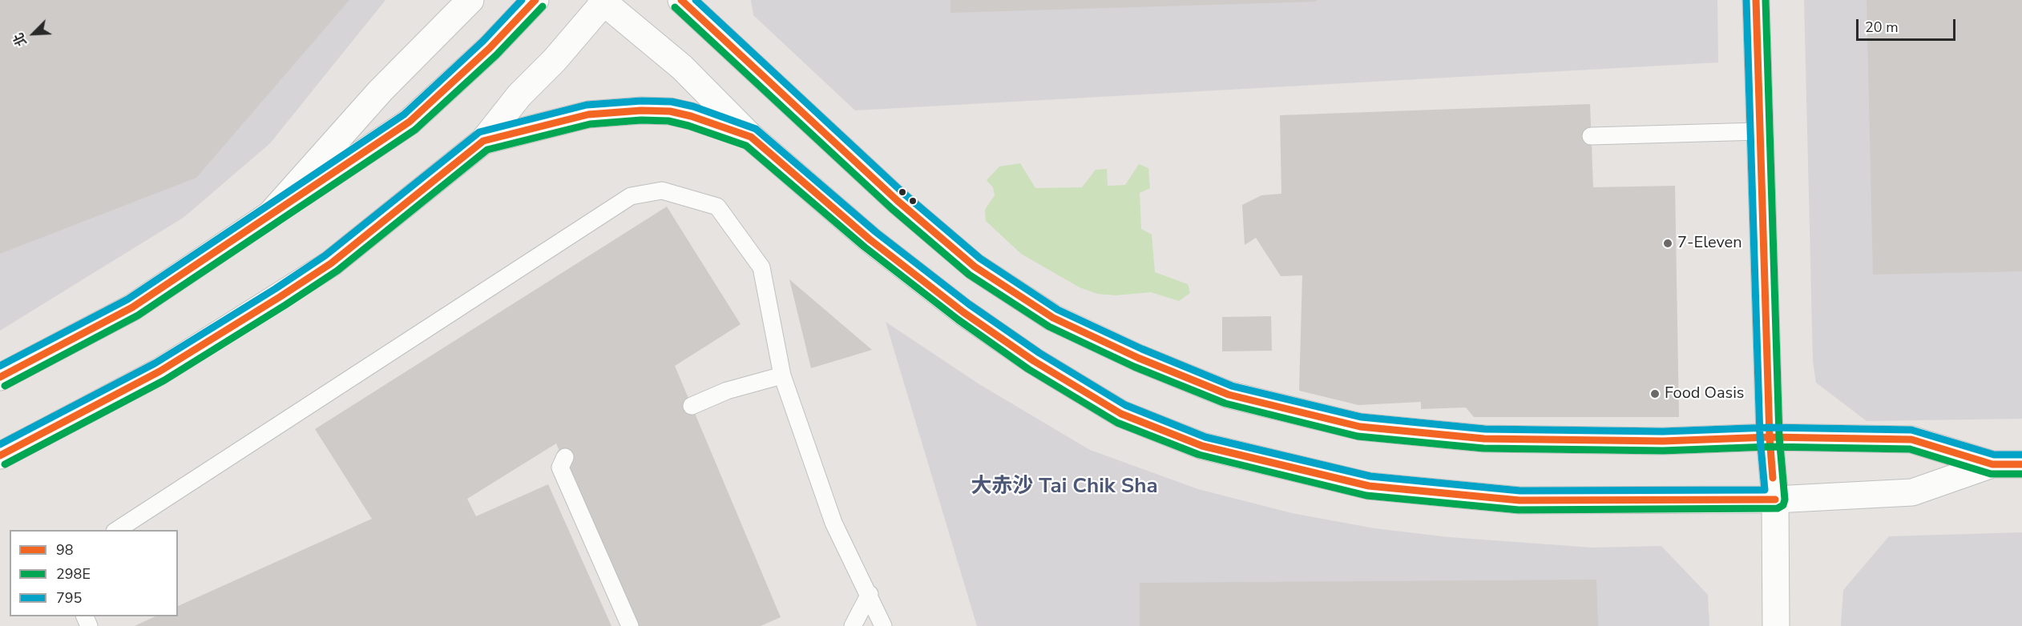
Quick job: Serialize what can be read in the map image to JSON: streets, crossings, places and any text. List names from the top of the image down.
{
  "districts": ["大赤沙 Tai Chik Sha"],
  "places": ["7-Eleven", "Food Oasis"],
  "lines": ["transit line 98", "transit line 298E", "transit line 795"],
  "legend": ["98", "298E", "795"],
  "scale_bar": "20 m",
  "north": "bottom left"
}
